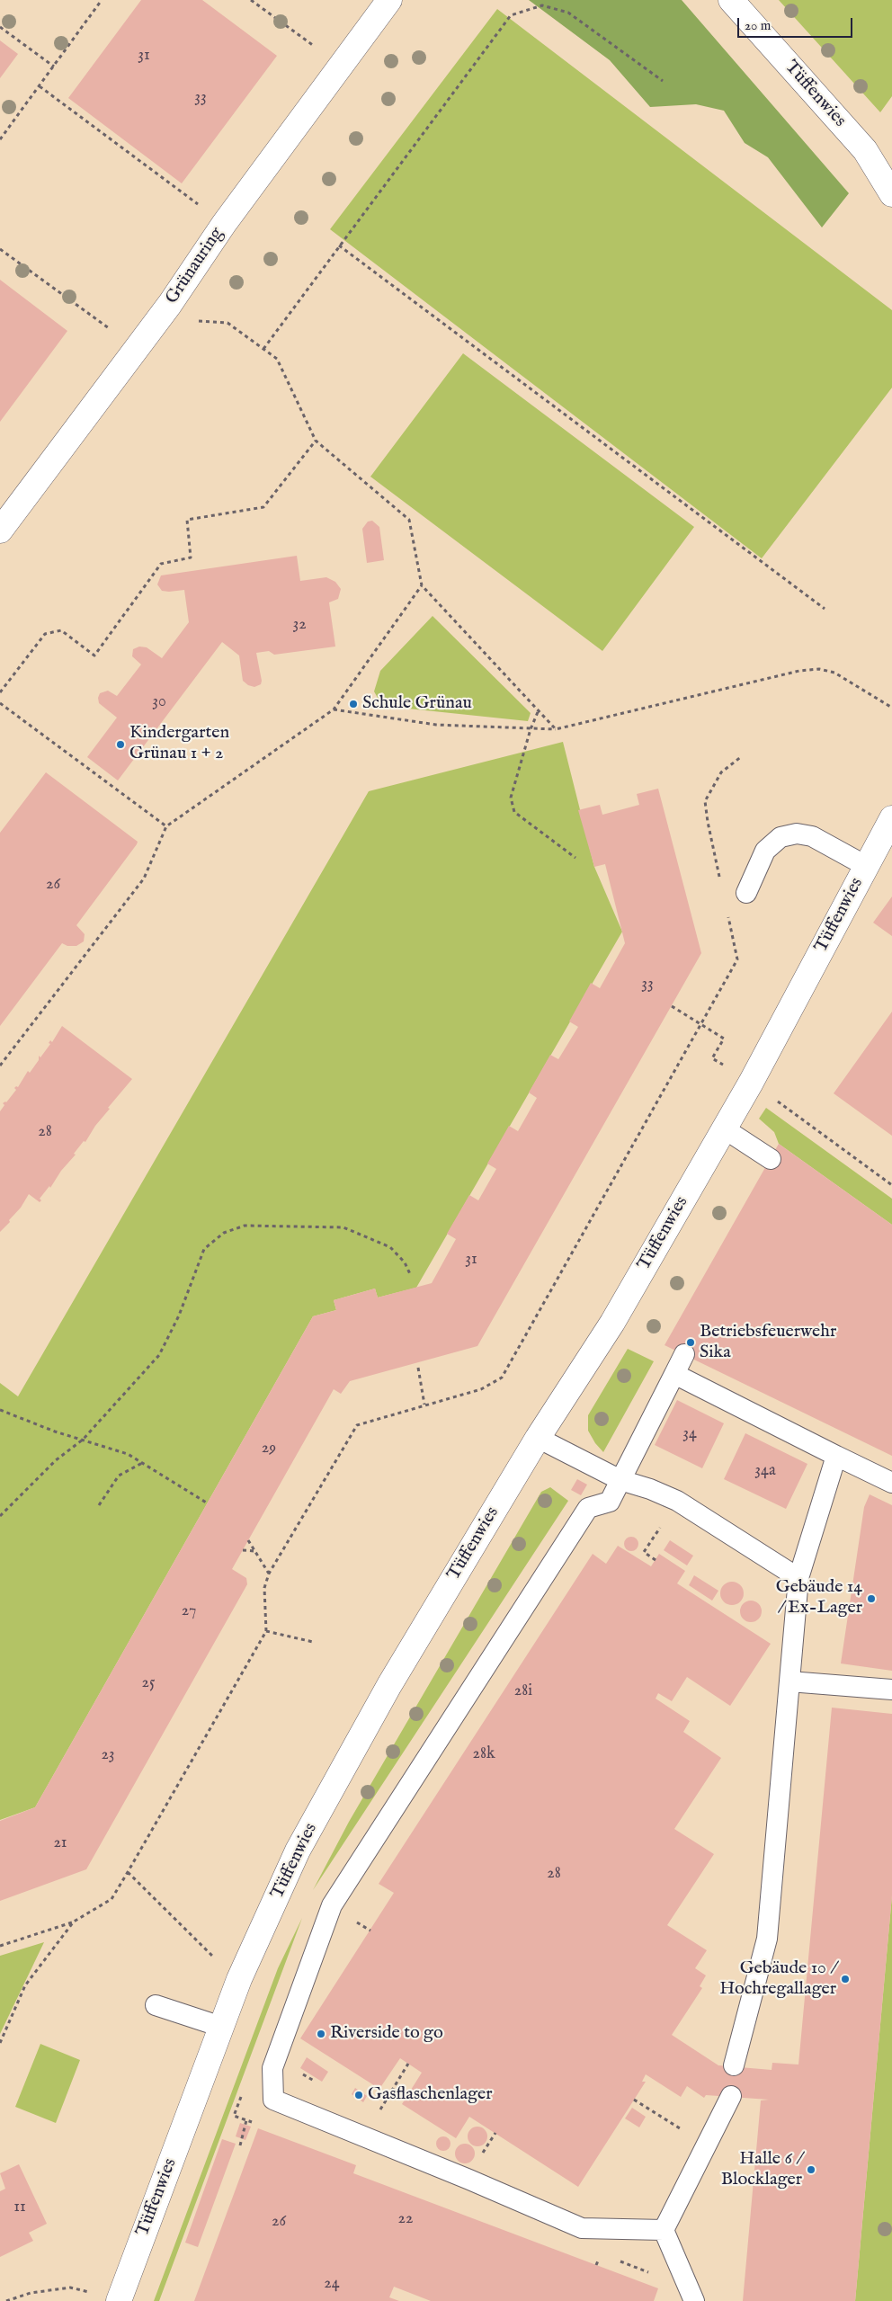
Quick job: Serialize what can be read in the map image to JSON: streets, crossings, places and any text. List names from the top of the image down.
{
  "streets": {
    "street": ["Tüffenwies", "Grünauring"]
  },
  "places": [
    "Schule Grünau",
    "Kindergarten Grünau 1 + 2",
    "Betriebsfeuerwehr Sika",
    "Gebäude 14 / Ex-Lager",
    "Gebäude 10 / Hochregallager",
    "Riverside to go",
    "Gasflaschenlager",
    "Halle 6 / Blocklager"
  ],
  "house_numbers": [
    "31",
    "33",
    "32",
    "30",
    "26",
    "33",
    "28",
    "31",
    "34",
    "29",
    "34a",
    "27",
    "25",
    "28i",
    "28k",
    "23",
    "21",
    "28",
    "11",
    "22",
    "26",
    "24"
  ],
  "scale_bar": "20 m"
}
